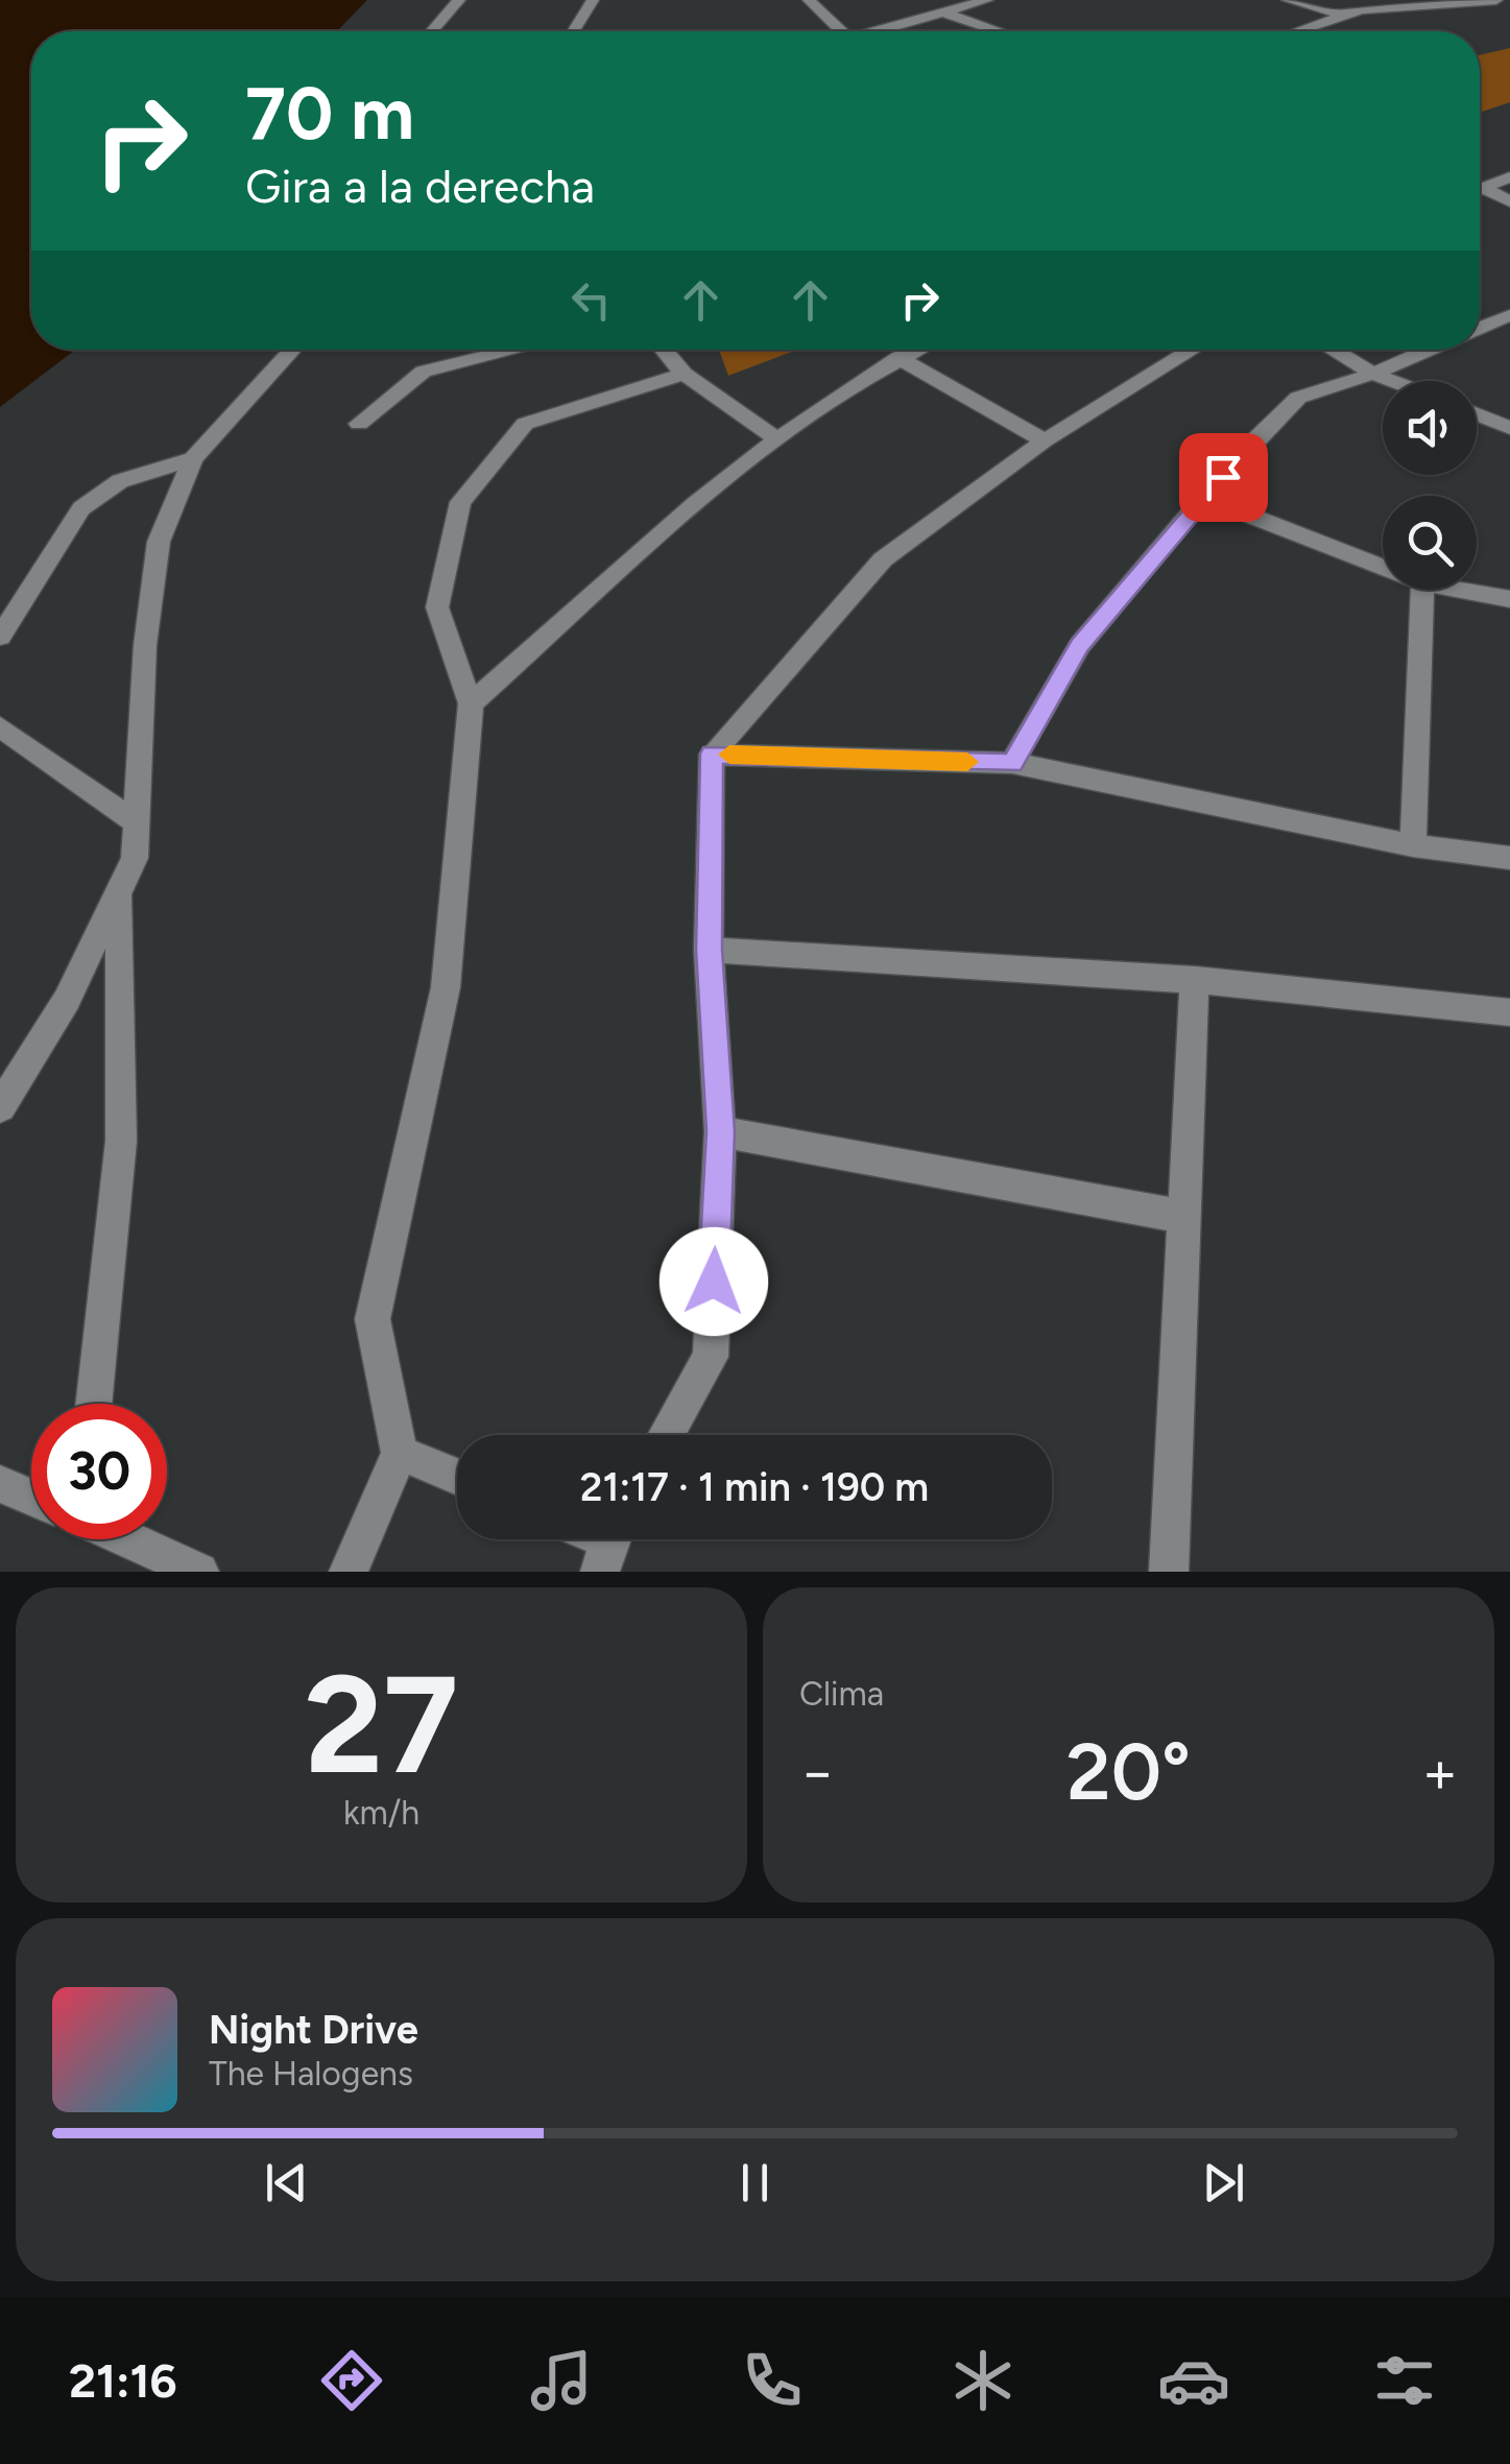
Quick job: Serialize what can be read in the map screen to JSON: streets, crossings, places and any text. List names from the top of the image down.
{
  "page": {
    "turn": ["70 m", "Gira a la derecha"],
    "limit": "30",
    "trip": "21:17 · 1 min · 190 m",
    "tile": [
      ["27", "km/h"],
      "Clima"
    ],
    "heat": ["−", "20°", "+"],
    "song": ["Night Drive", "The Halogens"],
    "tabs": "21:16"
  }
}
